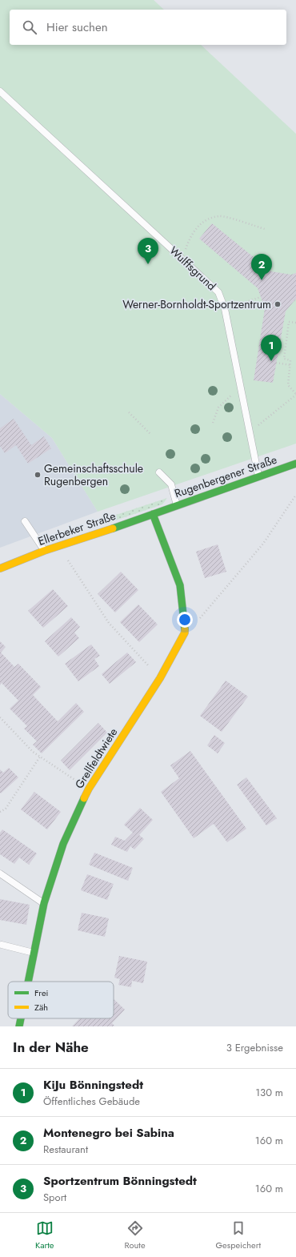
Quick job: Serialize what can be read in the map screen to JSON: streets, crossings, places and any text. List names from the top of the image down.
{
  "streets": {
    "street": ["Rugenbergener Straße", "Ellerbeker Straße", "Grellfeldtwiete"],
    "lane": ["Wulffsgrund"]
  },
  "crossings": [
    ["Wulffsgrund", "Rugenbergener Straße"],
    ["Rugenbergener Straße", "Ellerbeker Straße"],
    ["Ellerbeker Straße", "Grellfeldtwiete"]
  ],
  "places": ["Werner-Bornholdt-Sportzentrum", "Gemeinschaftsschule Rugenbergen"],
  "legend": ["Frei", "Zäh"],
  "page": {
    "search": "Hier suchen",
    "pins": ["3", "2", "1"],
    "heading": ["In der Nähe", "3 Ergebnisse"],
    "list": [
      {
        "mark": "1",
        "name": "KiJu Bönningstedt",
        "note": "Öffentliches Gebäude",
        "value": "130 m"
      },
      {
        "mark": "2",
        "name": "Montenegro bei Sabina",
        "note": "Restaurant",
        "value": "160 m"
      },
      {
        "mark": "3",
        "name": "Sportzentrum Bönningstedt",
        "note": "Sport",
        "value": "160 m"
      }
    ],
    "nav": ["Karte", "Route", "Gespeichert"]
  }
}
